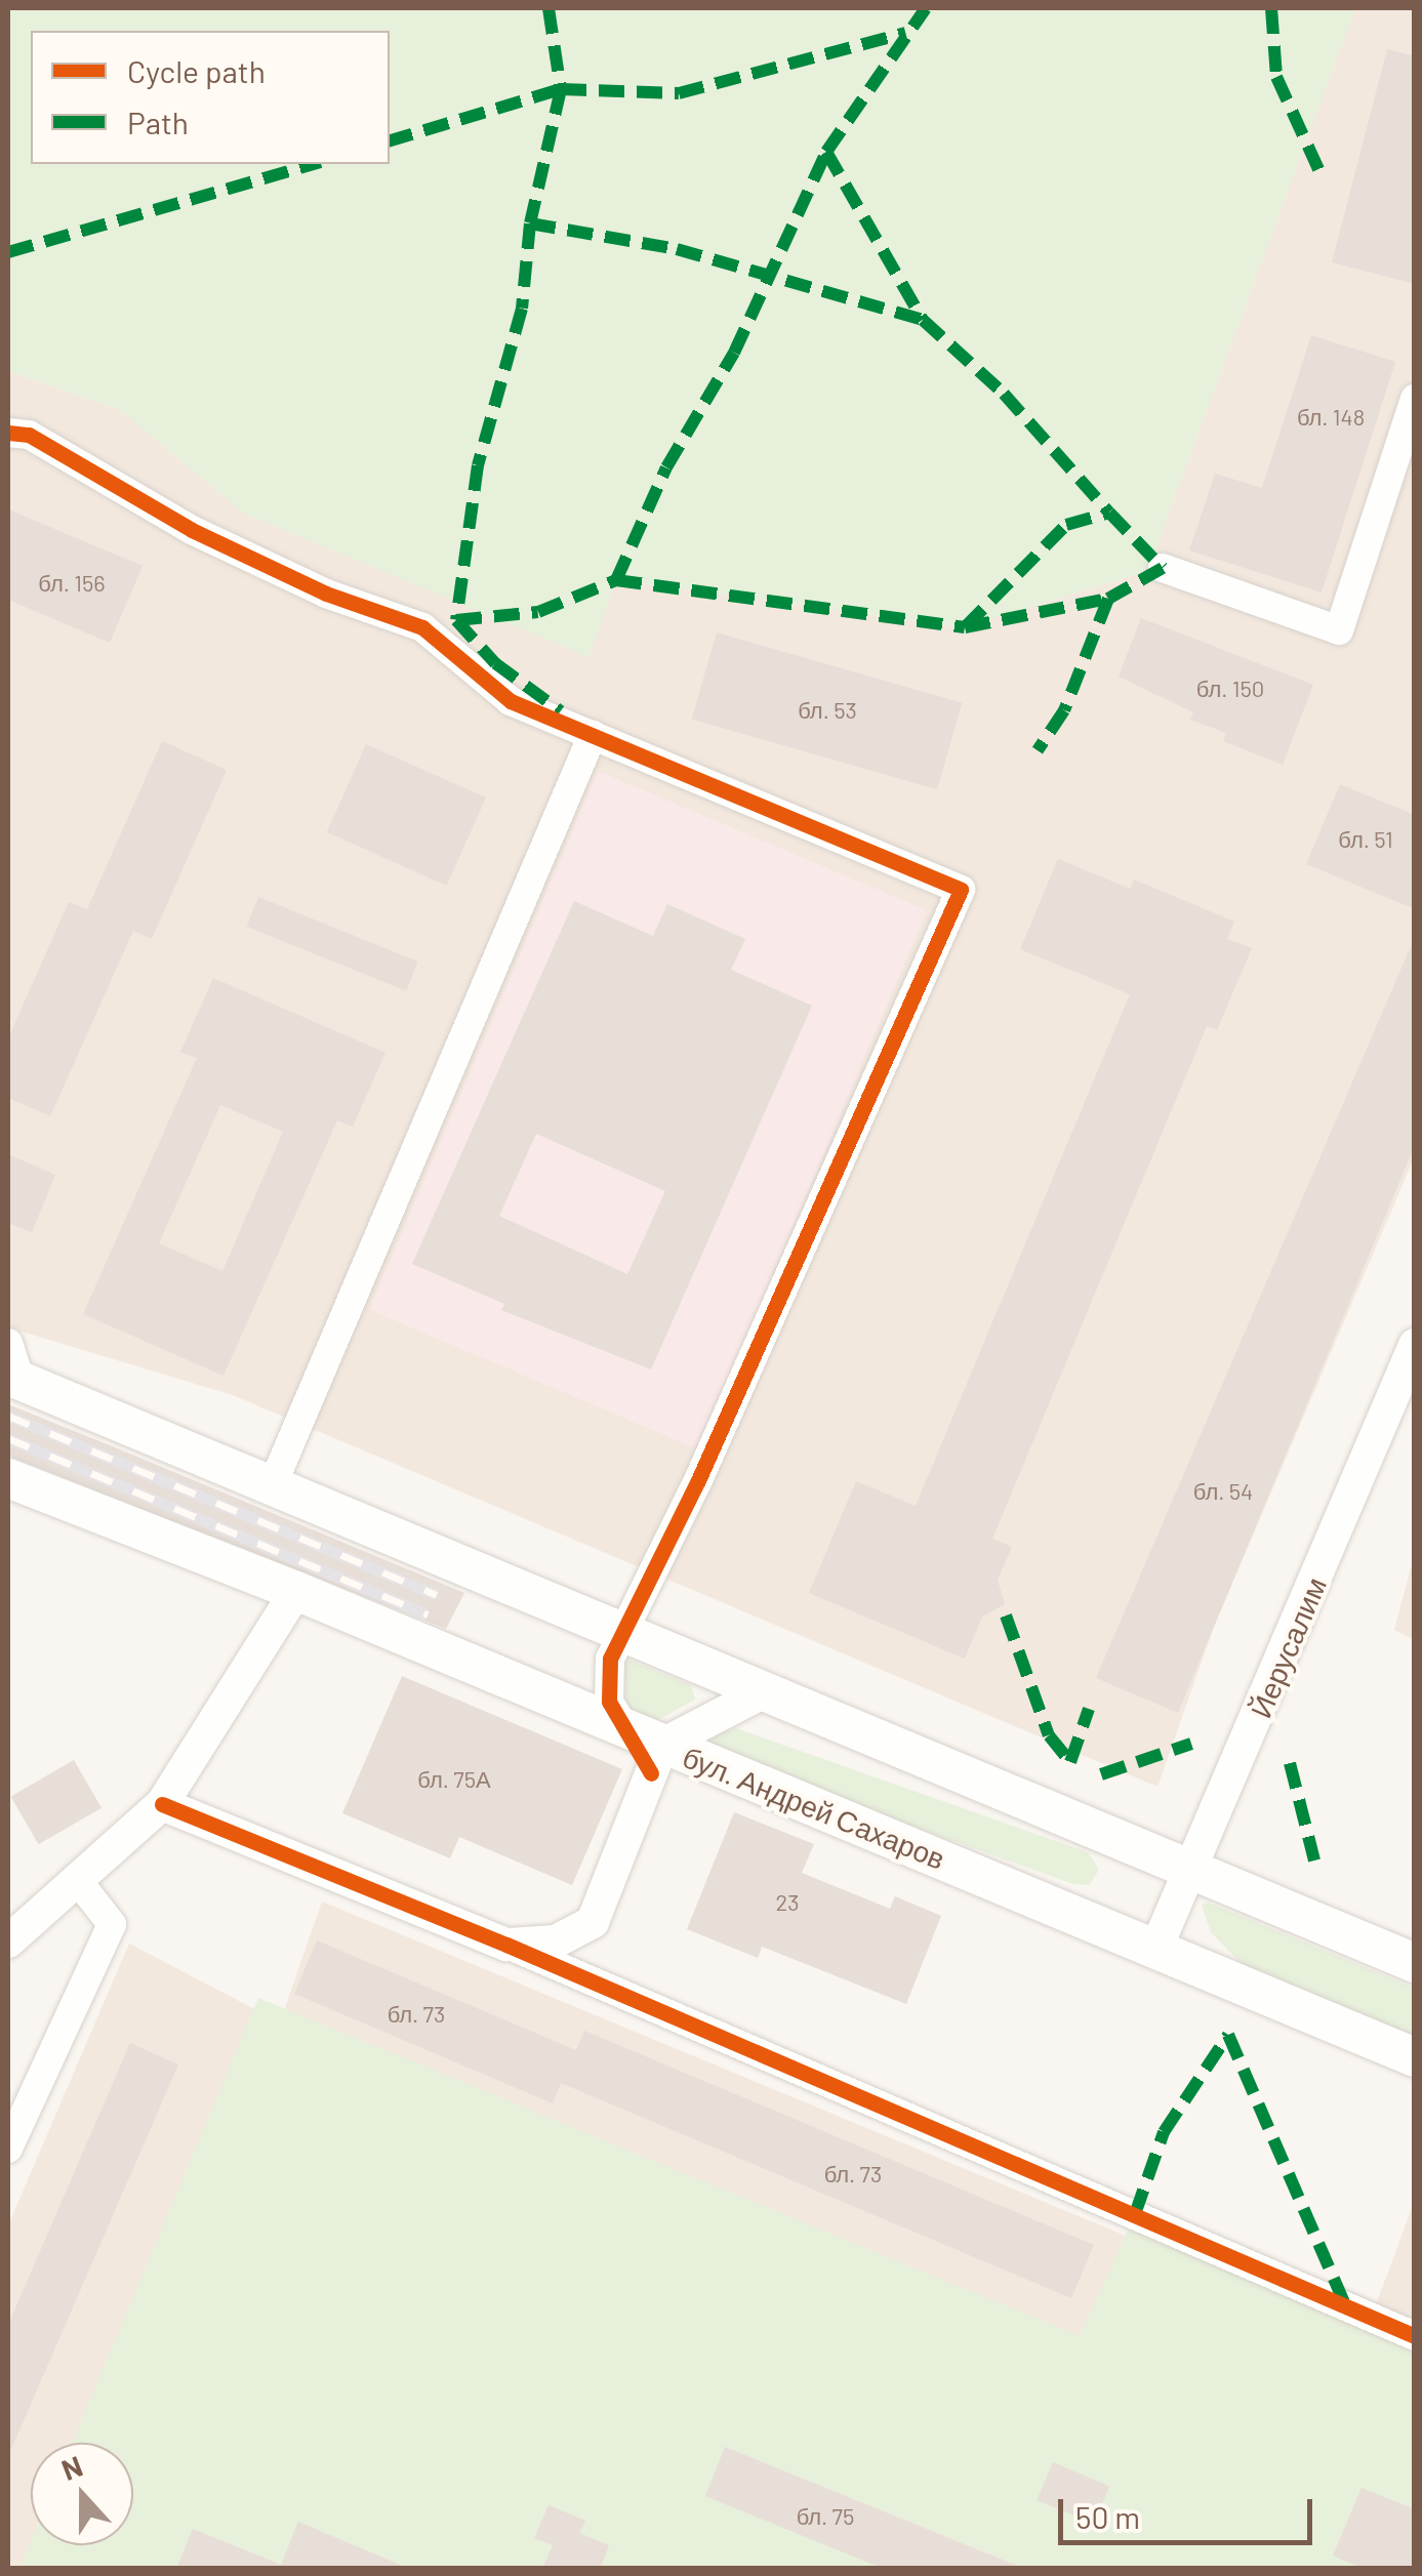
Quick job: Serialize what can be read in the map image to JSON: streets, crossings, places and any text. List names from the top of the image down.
{
  "streets": {
    "main road": ["бул. Андрей Сахаров"],
    "street": ["Йерусалим"]
  },
  "crossings": [
    ["Йерусалим", "бул. Андрей Сахаров"]
  ],
  "house_numbers": [
    "бл. 148",
    "бл. 156",
    "бл. 150",
    "бл. 53",
    "бл. 51",
    "бл. 54",
    "бл. 75А",
    "23",
    "бл. 73",
    "бл. 73",
    "бл. 75"
  ],
  "legend": ["Cycle path", "Path"],
  "scale_bar": "50 m",
  "north": "top"
}
